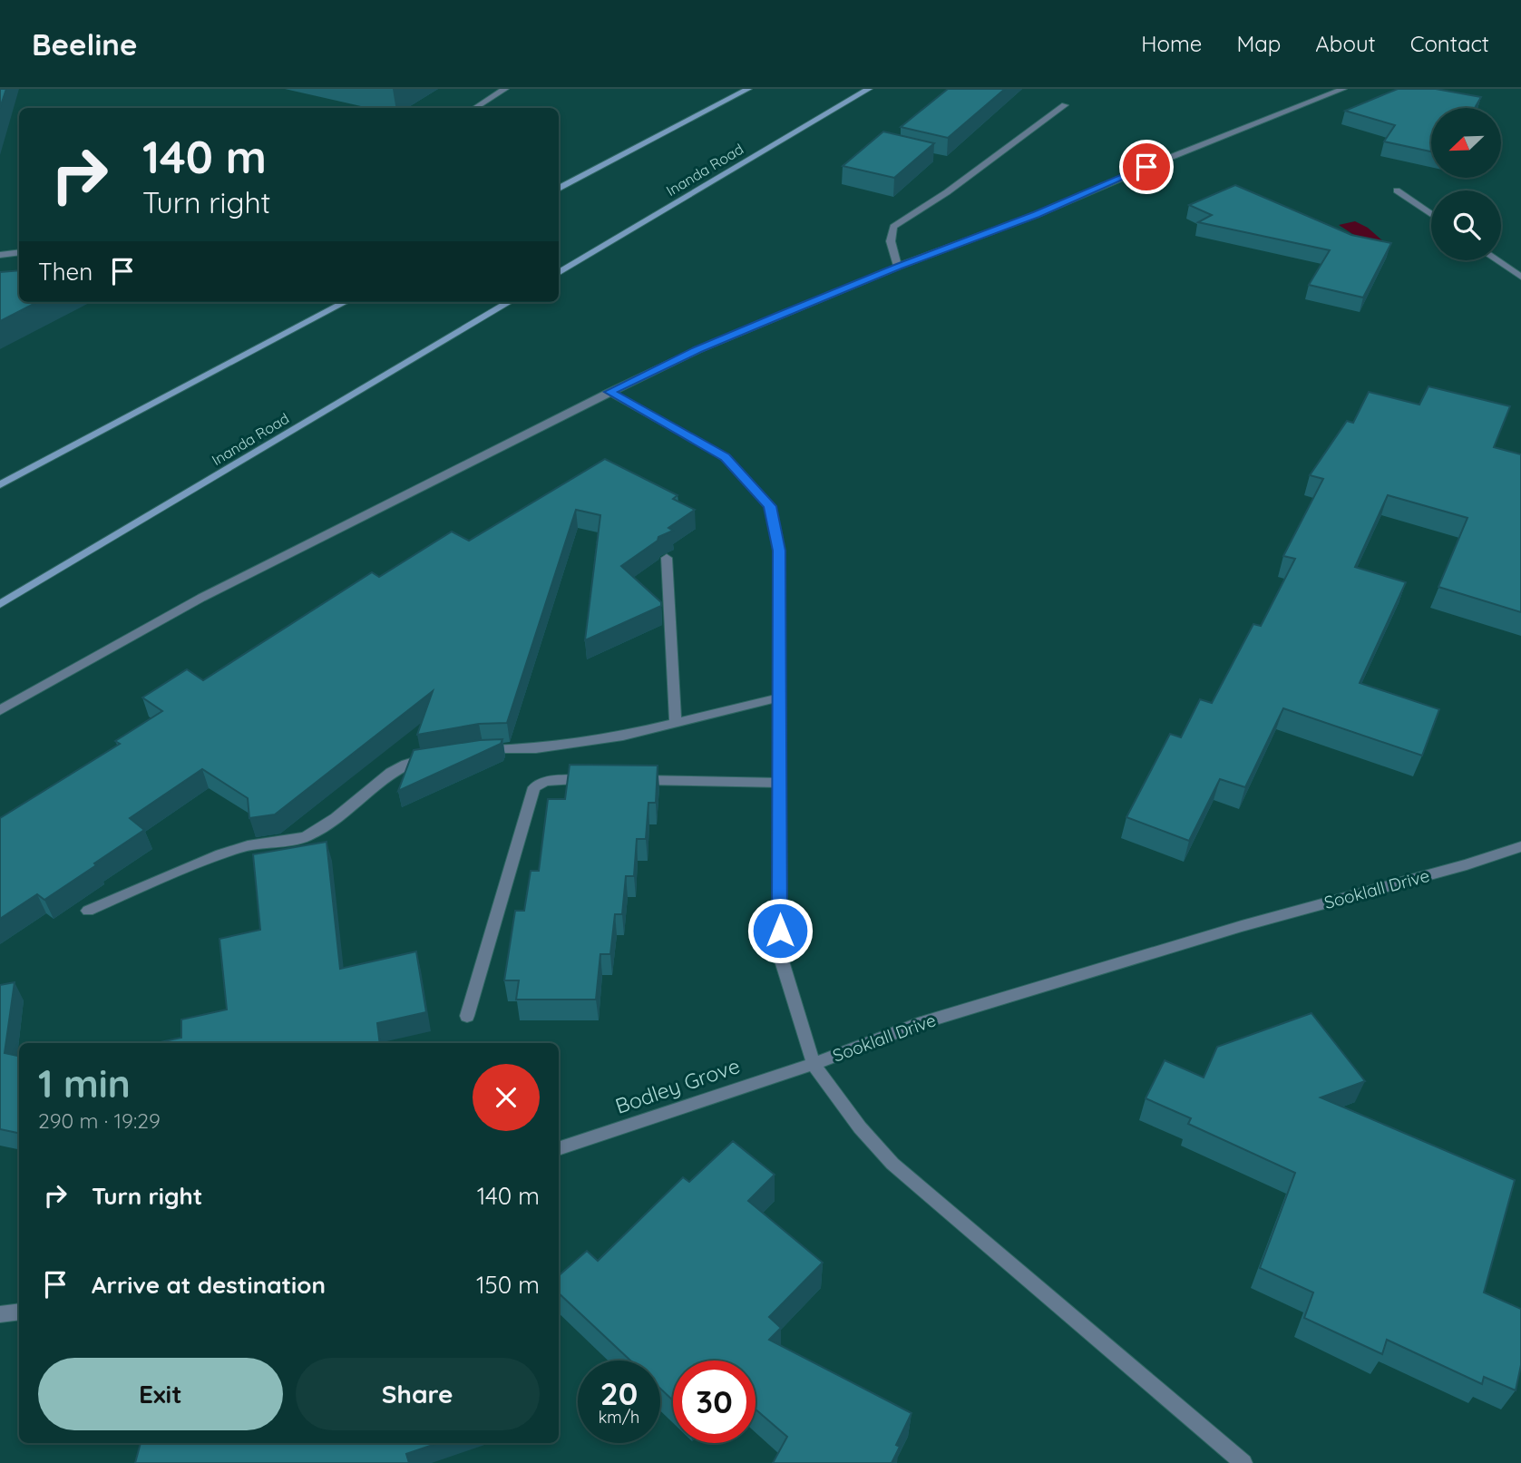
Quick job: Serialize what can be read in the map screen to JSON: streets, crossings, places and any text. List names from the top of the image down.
{
  "streets": {
    "main road": ["Inanda Road"],
    "street": ["Sooklall Drive", "Bodley Grove"]
  },
  "crossings": [
    ["Sooklall Drive", "Bodley Grove"]
  ],
  "north": "bottom left",
  "page": {
    "header": "Beeline",
    "nav": [
      "Home",
      "Map",
      "About",
      "Contact"
    ],
    "turn": ["140 m", "Turn right"],
    "then": "Then",
    "heading": ["1 min", "290 m · 19:29"],
    "list": [
      {
        "name": "Turn right",
        "value": "140 m"
      },
      {
        "name": "Arrive at destination",
        "value": "150 m"
      }
    ],
    "buttons": ["Exit", "Share"],
    "speed": "20 km/h",
    "limit": "30"
  }
}
